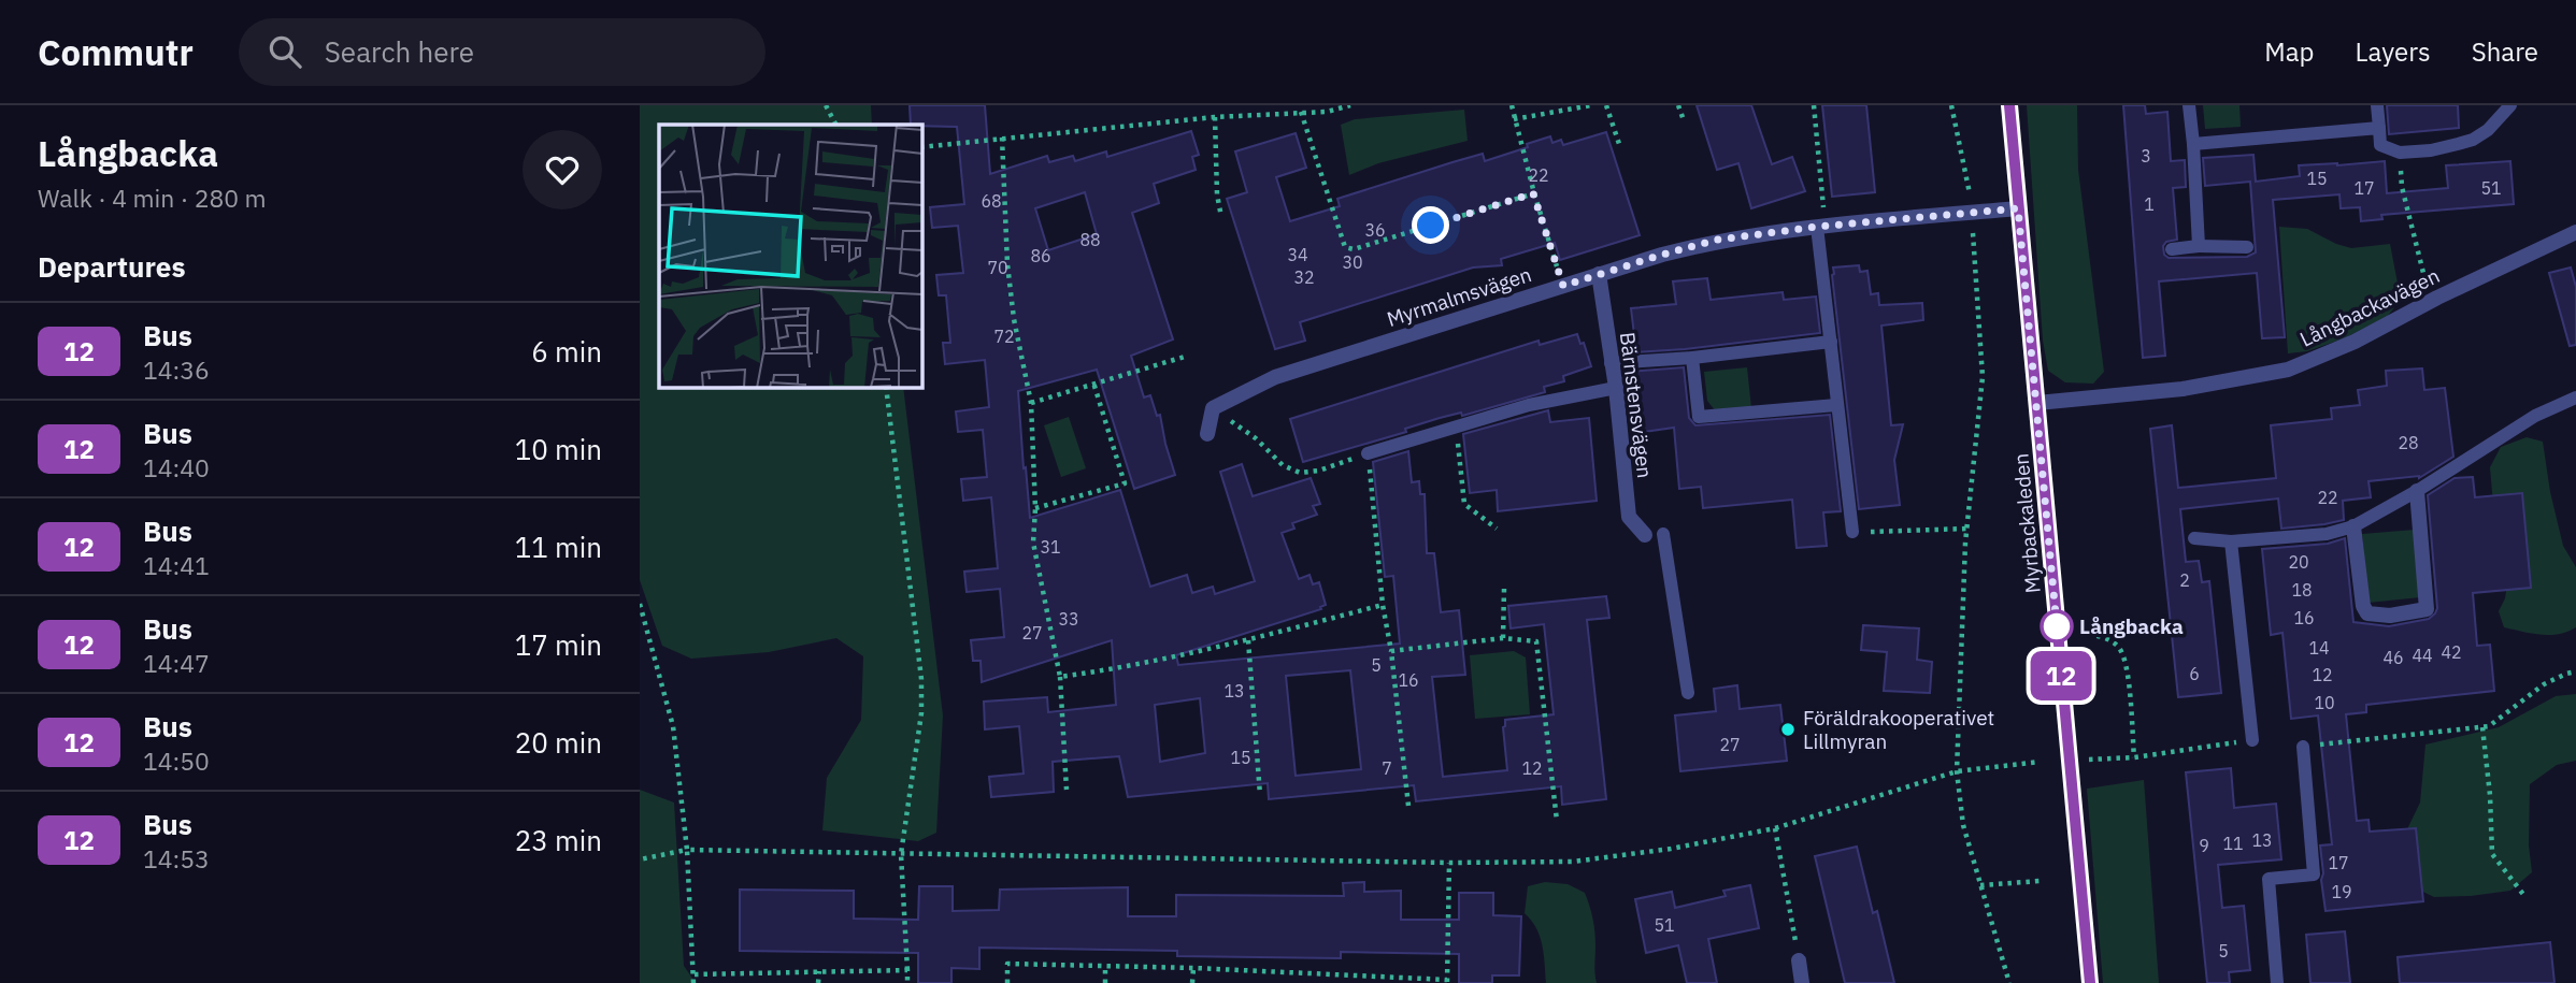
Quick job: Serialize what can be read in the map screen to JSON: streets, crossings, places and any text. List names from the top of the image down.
{
  "streets": {
    "street": [
      "Myrmalmsvägen",
      "Långbackavägen",
      "Bärnstensvägen",
      "Myrbackaleden"
    ]
  },
  "crossings": [
    ["Myrmalmsvägen", "Bärnstensvägen"],
    ["Myrmalmsvägen", "Myrbackaleden"],
    ["Långbackavägen", "Myrbackaleden"]
  ],
  "places": ["Långbacka", "Föräldrakooperativet Lillmyran"],
  "lines": ["bus line 12"],
  "house_numbers": [
    "3",
    "22",
    "15",
    "17",
    "51",
    "68",
    "1",
    "36",
    "88",
    "34",
    "86",
    "30",
    "70",
    "32",
    "72",
    "28",
    "22",
    "31",
    "20",
    "2",
    "18",
    "16",
    "33",
    "27",
    "14",
    "42",
    "44",
    "46",
    "5",
    "6",
    "12",
    "16",
    "13",
    "10",
    "27",
    "15",
    "7",
    "12",
    "13",
    "11",
    "9",
    "17",
    "19",
    "51",
    "5"
  ],
  "page": {
    "header": "Commutr",
    "search": "Search here",
    "nav": ["Map", "Layers", "Share"],
    "heading": [
      ["Långbacka", "Walk · 4 min · 280 m"],
      "Departures"
    ],
    "on_map": "12",
    "list": [
      {
        "mark": "12",
        "name": "Bus",
        "note": "14:36",
        "value": "6 min"
      },
      {
        "mark": "12",
        "name": "Bus",
        "note": "14:40",
        "value": "10 min"
      },
      {
        "mark": "12",
        "name": "Bus",
        "note": "14:41",
        "value": "11 min"
      },
      {
        "mark": "12",
        "name": "Bus",
        "note": "14:47",
        "value": "17 min"
      },
      {
        "mark": "12",
        "name": "Bus",
        "note": "14:50",
        "value": "20 min"
      },
      {
        "mark": "12",
        "name": "Bus",
        "note": "14:53",
        "value": "23 min"
      }
    ]
  }
}
